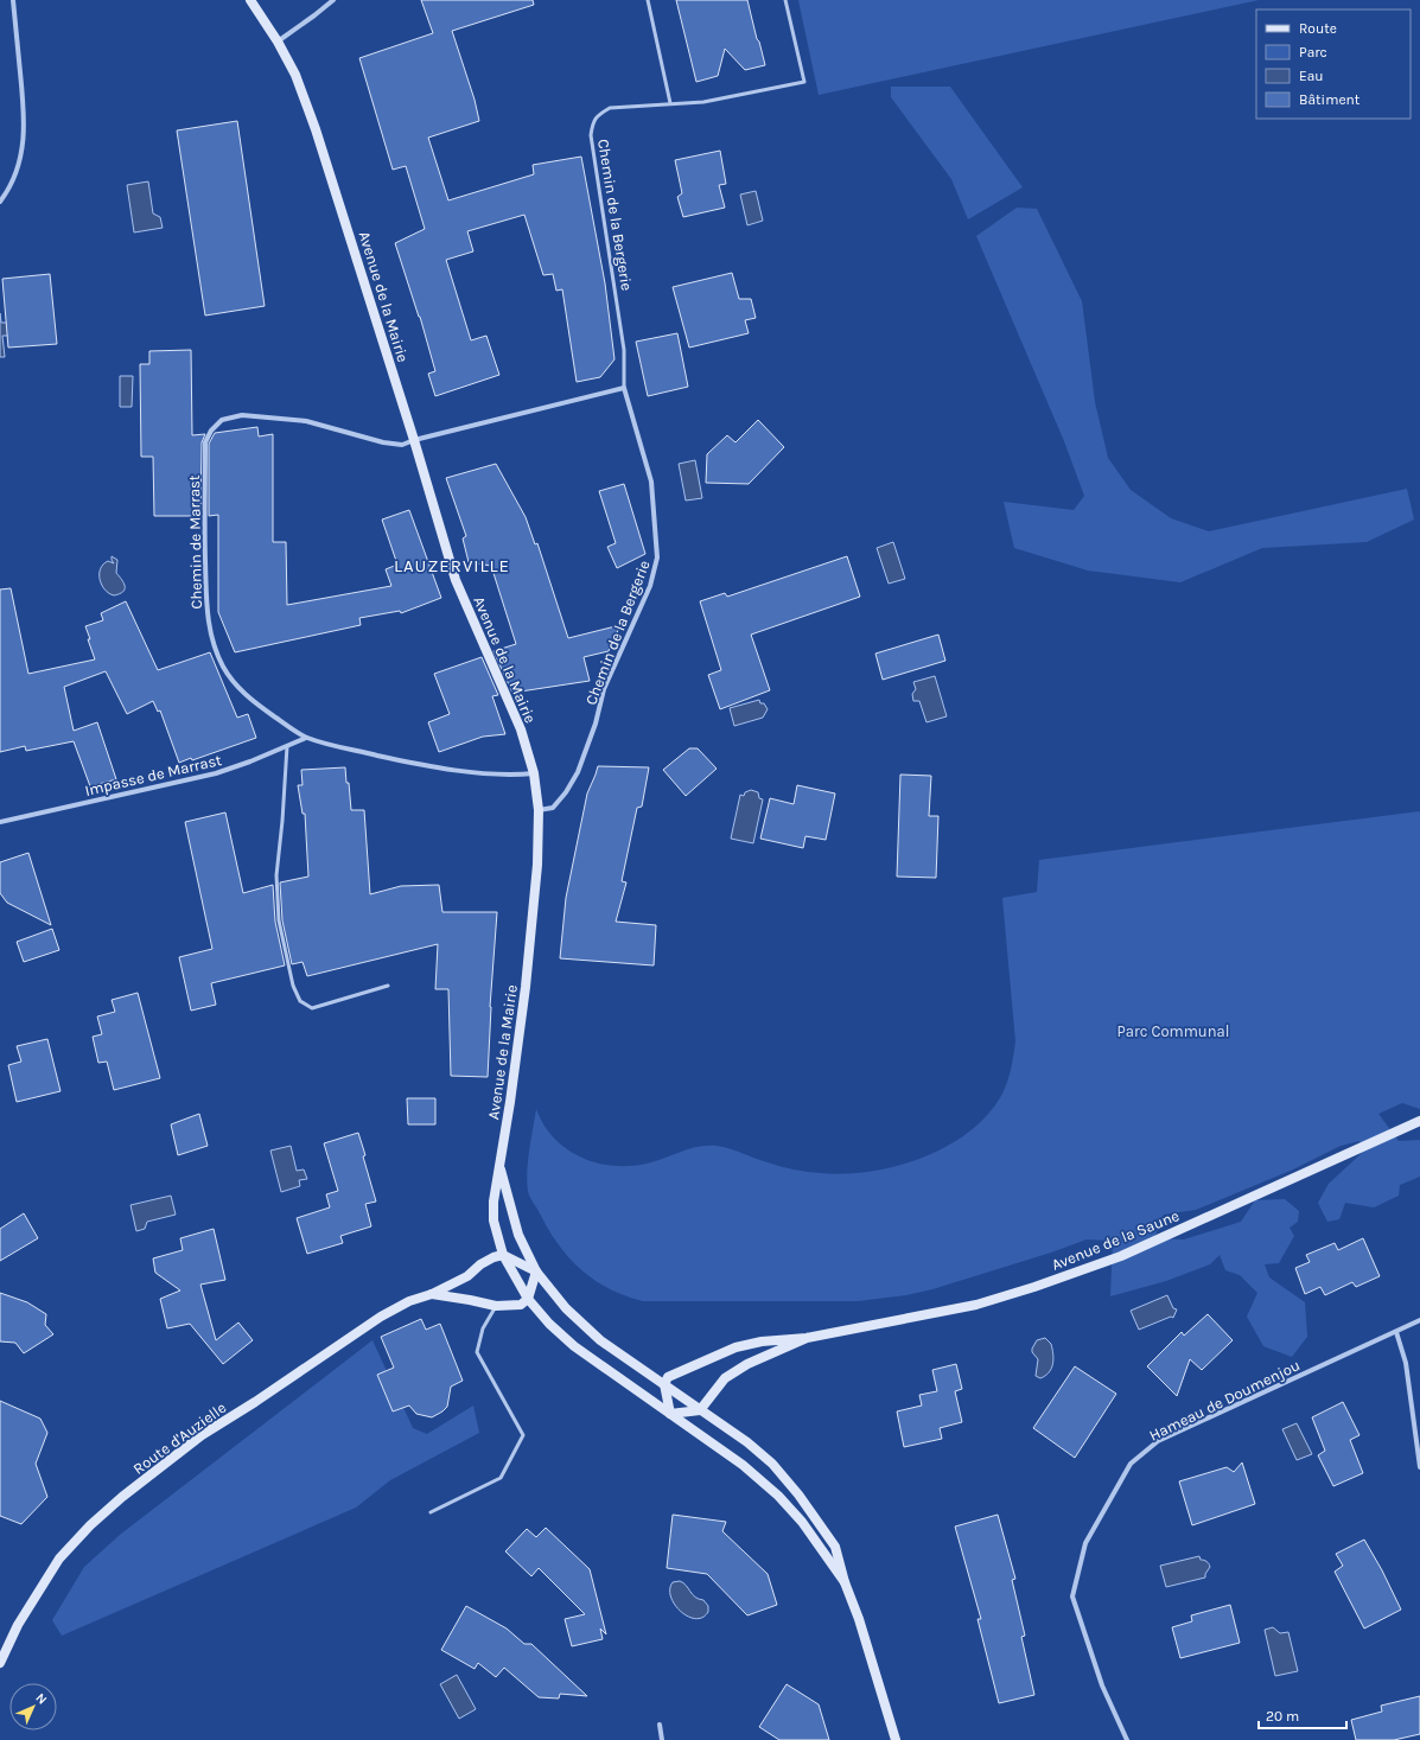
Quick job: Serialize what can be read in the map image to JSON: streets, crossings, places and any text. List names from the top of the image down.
{
  "streets": {
    "street": [
      "Chemin de la Bergerie",
      "Avenue de la Mairie",
      "Chemin de Marrast",
      "Impasse de Marrast",
      "Avenue de la Saune",
      "Hameau de Doumenjou",
      "Route d'Auzielle"
    ]
  },
  "crossings": [
    ["Chemin de la Bergerie", "Avenue de la Mairie"],
    ["Avenue de la Mairie", "Chemin de Marrast"],
    ["Avenue de la Mairie", "Route d'Auzielle"],
    ["Chemin de Marrast", "Impasse de Marrast"]
  ],
  "districts": ["LAUZERVILLE"],
  "parks": ["Parc Communal"],
  "legend": [
    "Route",
    "Parc",
    "Eau",
    "Bâtiment"
  ],
  "scale_bar": "20 m",
  "north": "top right"
}
